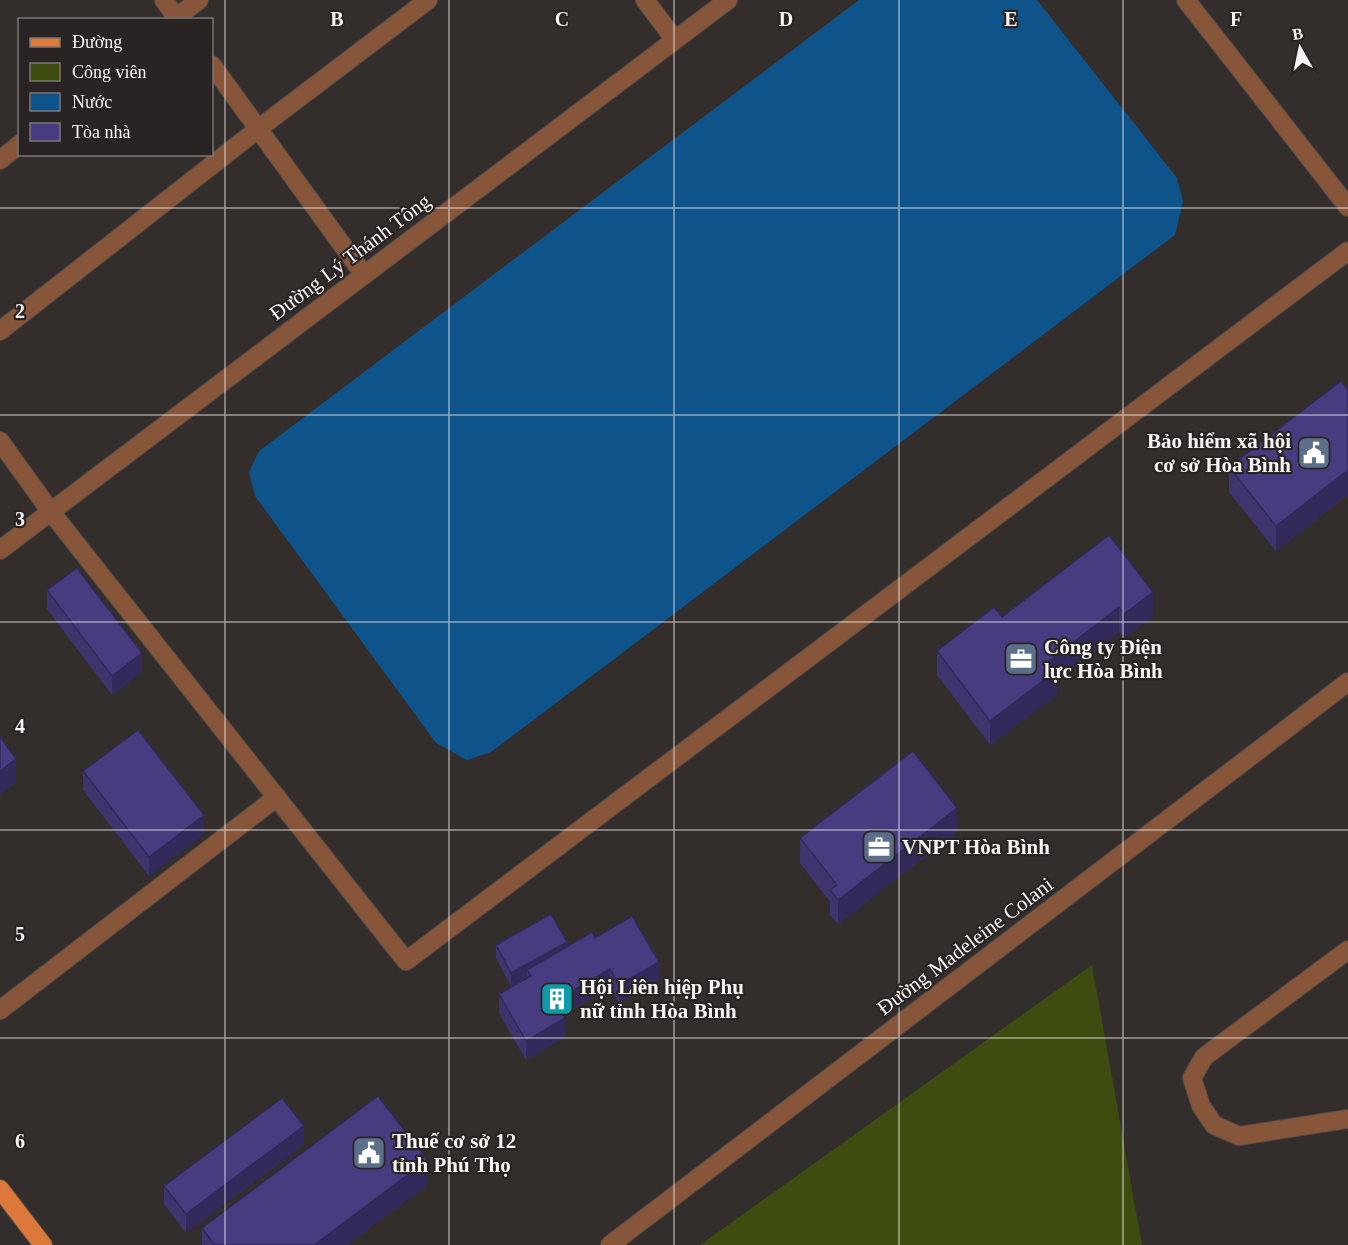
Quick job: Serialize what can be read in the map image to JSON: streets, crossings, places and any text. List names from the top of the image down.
{
  "streets": {
    "street": ["Đường Lý Thánh Tông", "Đường Madeleine Colani"]
  },
  "places": {
    "public building": ["Bảo hiểm xã hội cơ sở Hòa Bình", "Thuế cơ sở 12 tỉnh Phú Thọ"],
    "office": ["Công ty Điện lực Hòa Bình", "VNPT Hòa Bình"],
    "building": ["Hội Liên hiệp Phụ nữ tỉnh Hòa Bình"]
  },
  "legend": [
    "Đường",
    "Công viên",
    "Nước",
    "Tòa nhà"
  ],
  "north": "top",
  "grid": {
    "columns": [
      "B",
      "C",
      "D",
      "E",
      "F"
    ],
    "rows": [
      "2",
      "3",
      "4",
      "5",
      "6"
    ]
  }
}
